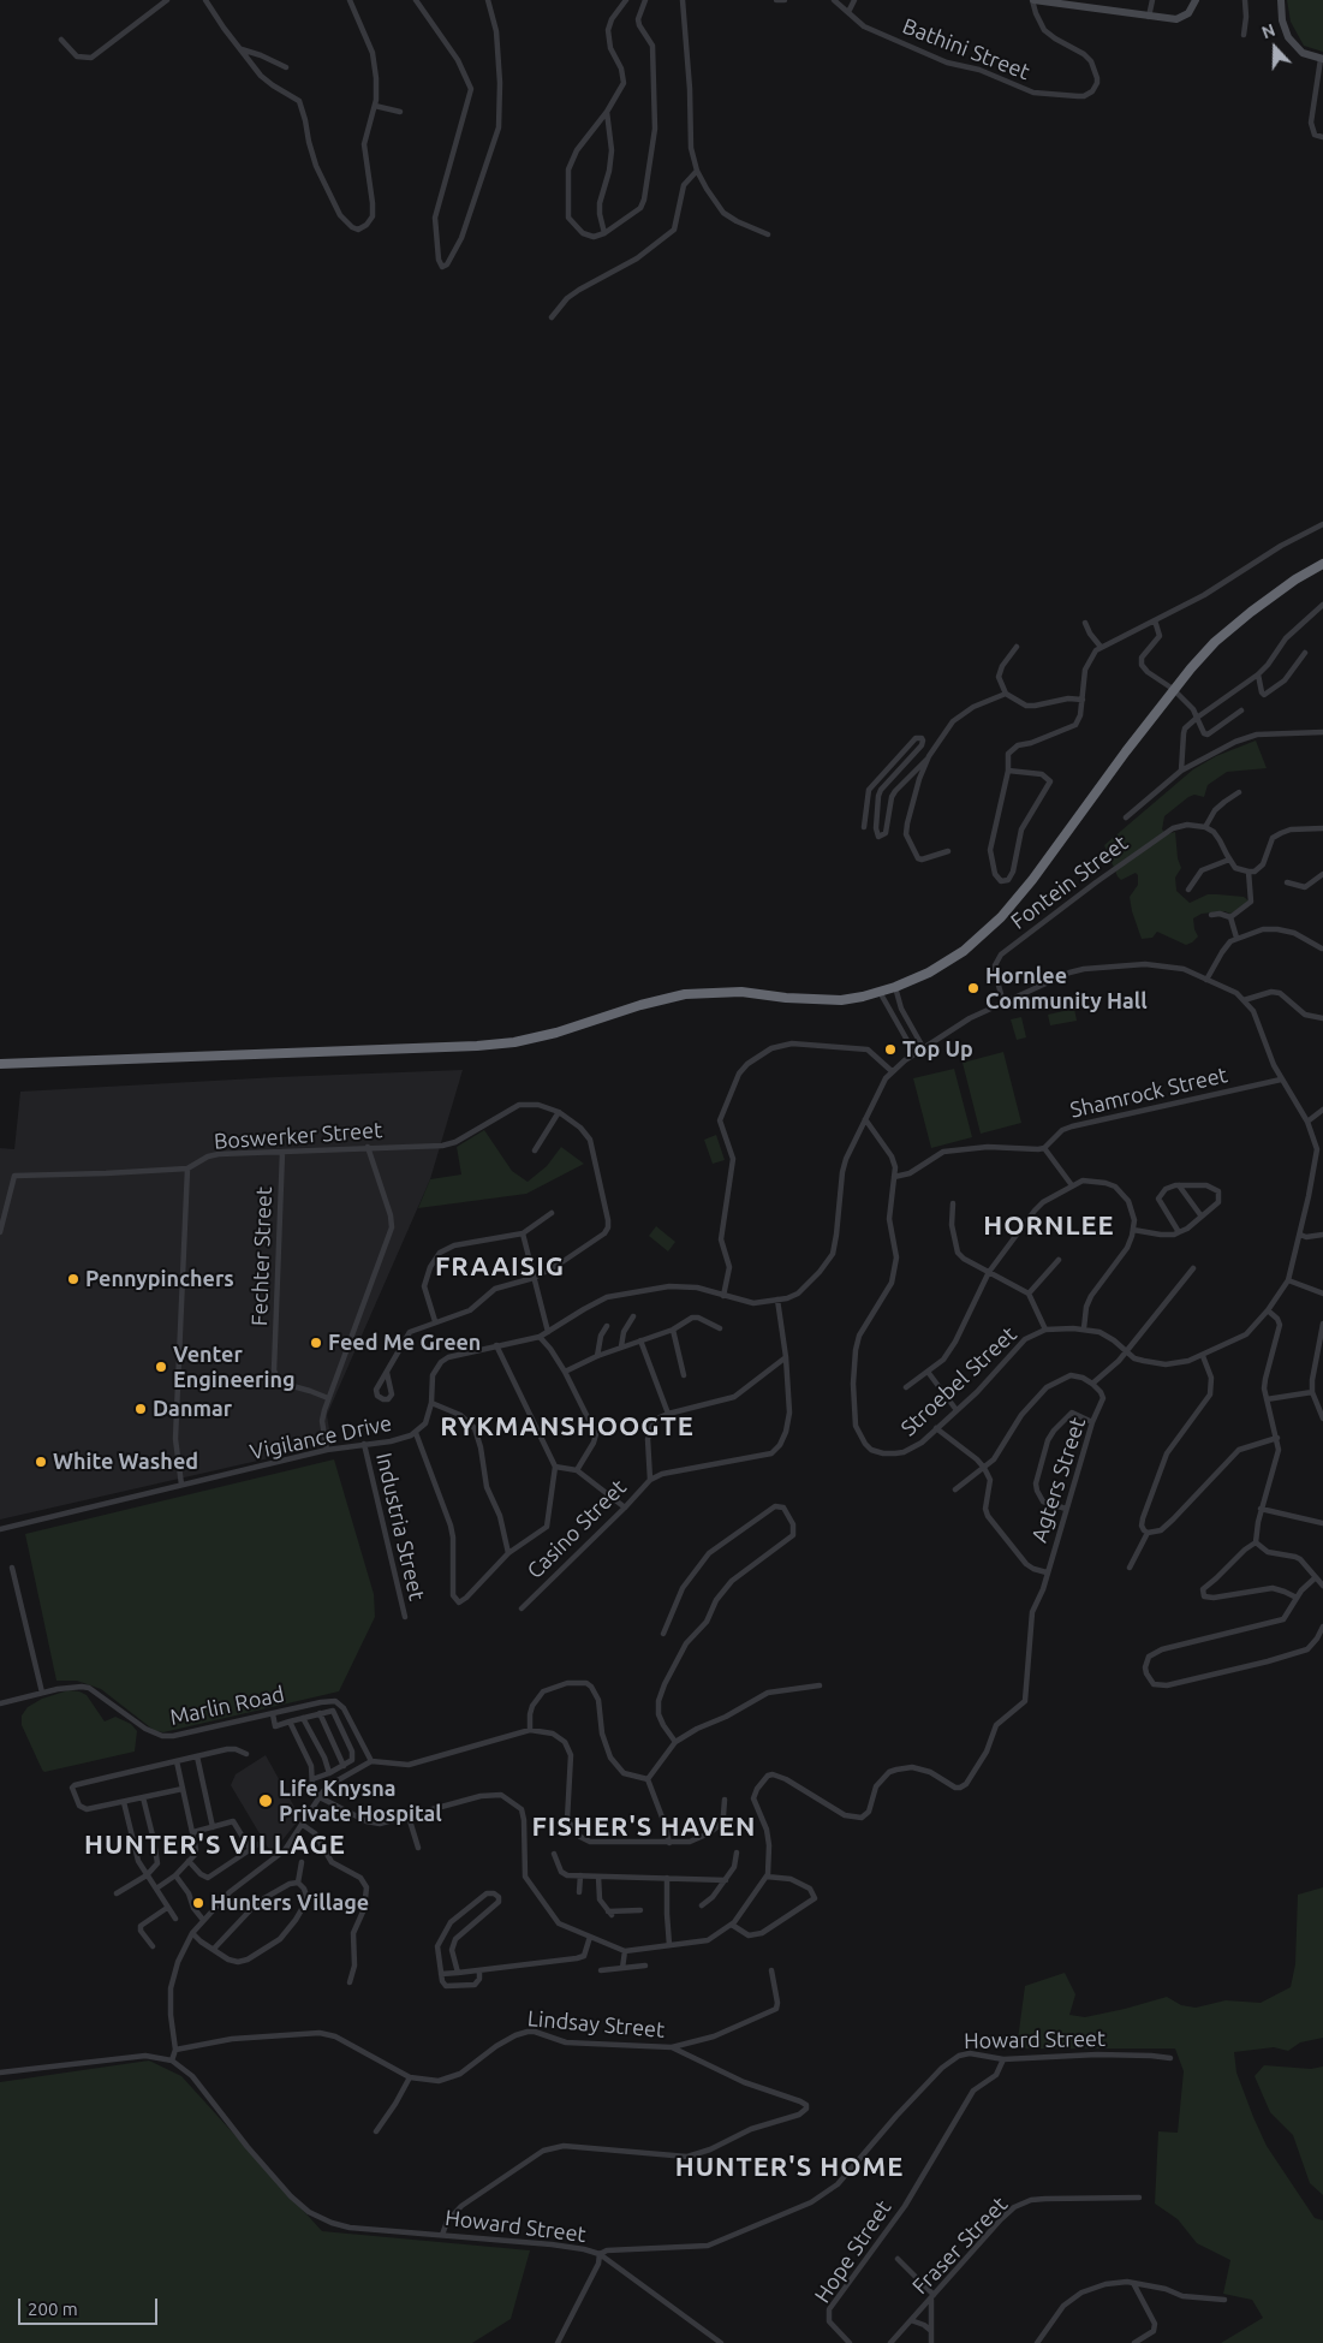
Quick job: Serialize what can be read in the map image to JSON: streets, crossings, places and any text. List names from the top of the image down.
{
  "streets": {
    "street": [
      "Bathini Street",
      "Fontein Street",
      "Shamrock Street",
      "Boswerker Street",
      "Fechter Street",
      "Stroebel Street",
      "Vigilance Drive",
      "Agters Street",
      "Industria Street",
      "Casino Street",
      "Marlin Road",
      "Lindsay Street",
      "Howard Street",
      "Fraser Street",
      "Hope Street"
    ]
  },
  "crossings": [
    ["Fontein Street", "Vigilance Drive"],
    ["Shamrock Street", "Stroebel Street"],
    ["Boswerker Street", "Fechter Street"],
    ["Stroebel Street", "Vigilance Drive"],
    ["Vigilance Drive", "Industria Street"],
    ["Howard Street", "Hope Street"]
  ],
  "districts": [
    "HORNLEE",
    "FRAAISIG",
    "RYKMANSHOOGTE",
    "FISHER'S HAVEN",
    "HUNTER'S VILLAGE",
    "HUNTER'S HOME"
  ],
  "places": [
    "Hornlee Community Hall",
    "Top Up",
    "Pennypinchers",
    "Feed Me Green",
    "Venter Engineering",
    "Danmar",
    "White Washed",
    "Life Knysna Private Hospital",
    "Hunters Village"
  ],
  "scale_bar": "200 m",
  "north": "top"
}
